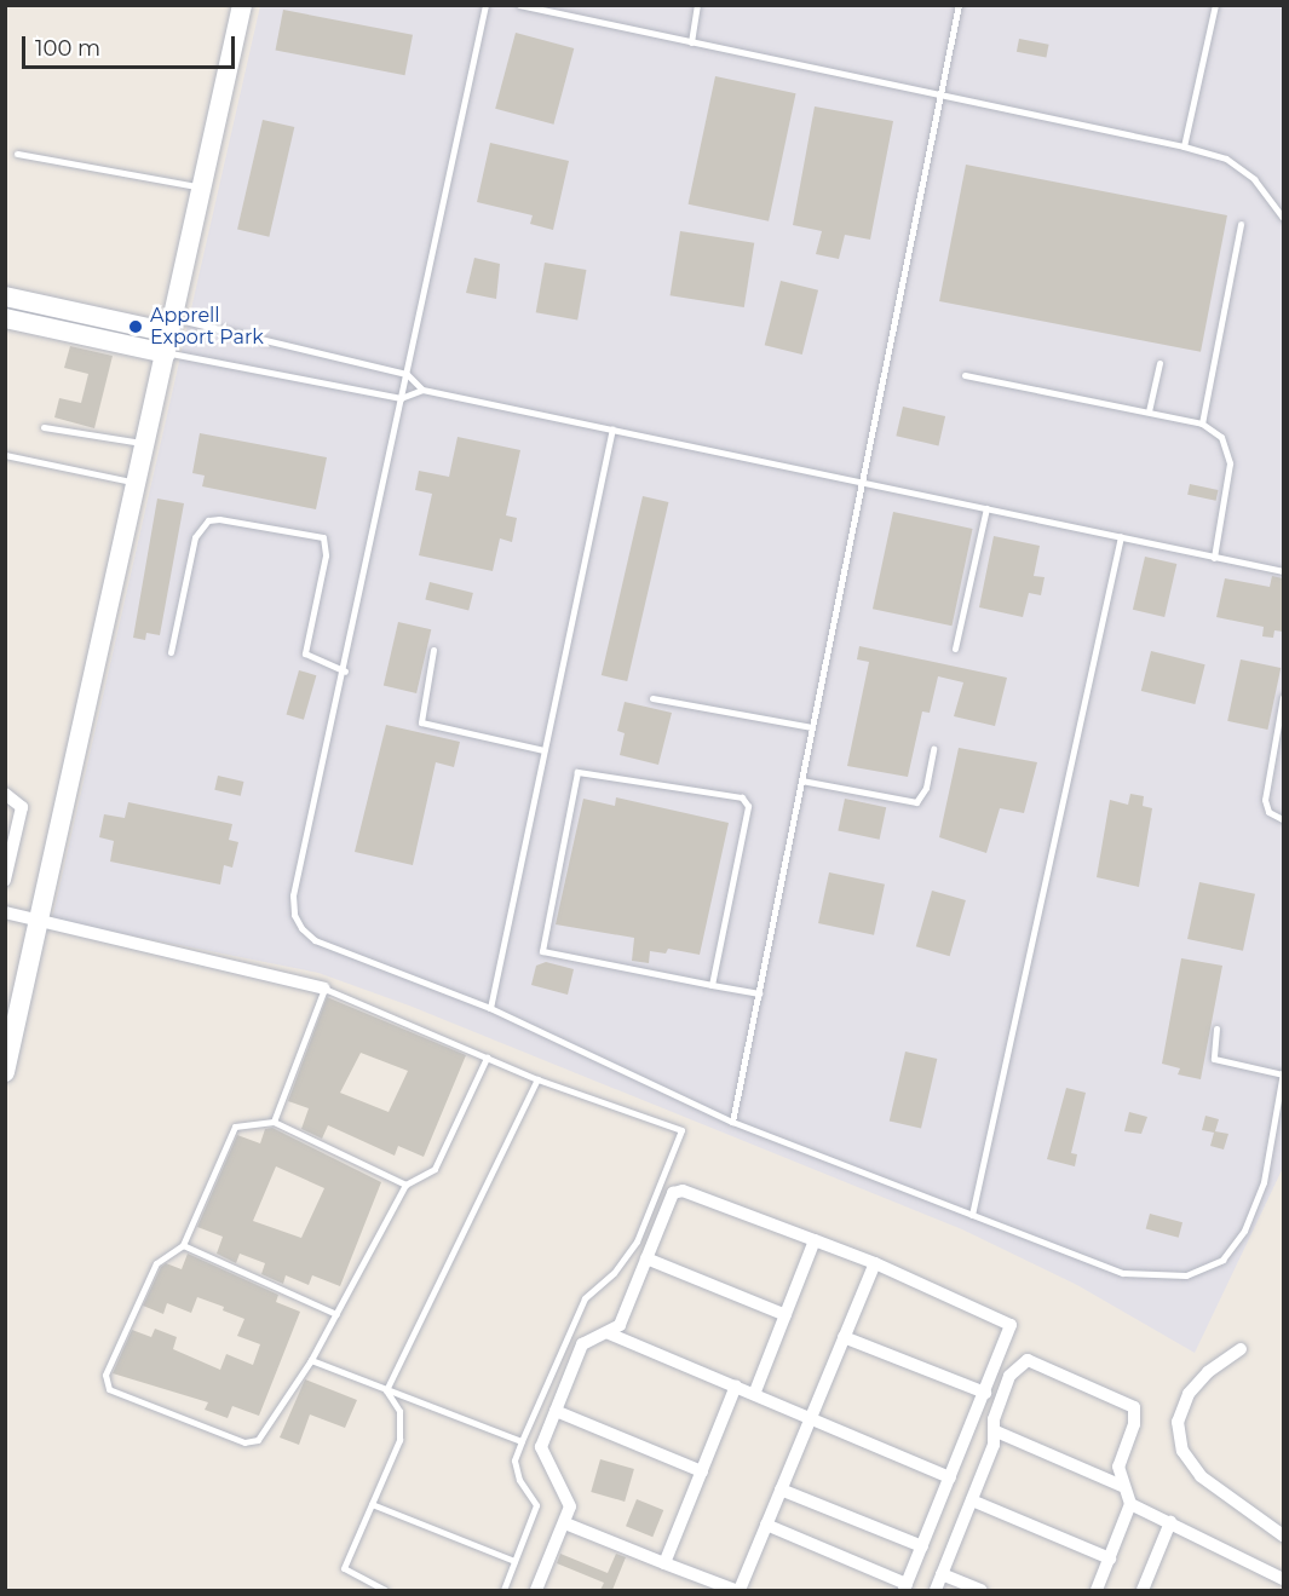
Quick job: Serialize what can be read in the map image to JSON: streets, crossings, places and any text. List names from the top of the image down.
{
  "places": ["Apprell Export Park"],
  "scale_bar": "100 m"
}
